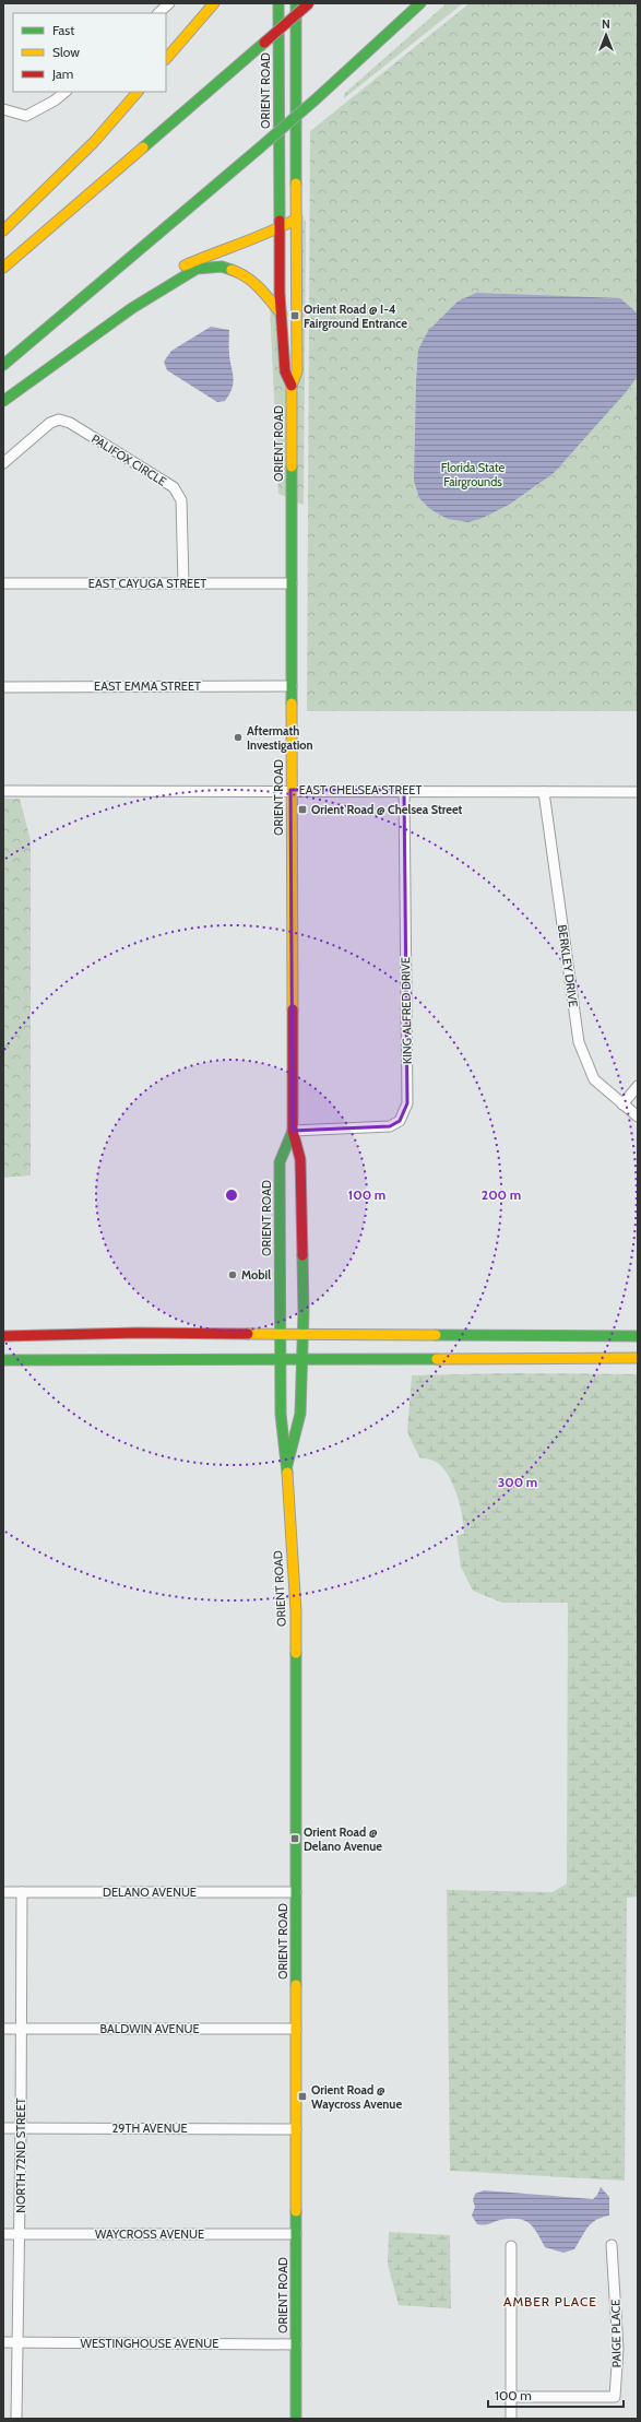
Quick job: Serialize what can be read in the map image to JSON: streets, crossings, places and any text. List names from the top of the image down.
{
  "streets": {
    "main road": ["ORIENT ROAD"],
    "street": [
      "PALIFOX CIRCLE",
      "EAST CAYUGA STREET",
      "EAST EMMA STREET",
      "EAST CHELSEA STREET",
      "BERKLEY DRIVE",
      "KING ALFRED DRIVE",
      "DELANO AVENUE",
      "BALDWIN AVENUE",
      "29TH AVENUE",
      "NORTH 72ND STREET",
      "WAYCROSS AVENUE",
      "PAIGE PLACE",
      "WESTINGHOUSE AVENUE"
    ]
  },
  "crossings": [
    ["ORIENT ROAD", "EAST CAYUGA STREET"],
    ["ORIENT ROAD", "EAST EMMA STREET"],
    ["ORIENT ROAD", "EAST CHELSEA STREET"],
    ["ORIENT ROAD", "KING ALFRED DRIVE"],
    ["ORIENT ROAD", "DELANO AVENUE"],
    ["ORIENT ROAD", "BALDWIN AVENUE"],
    ["ORIENT ROAD", "29TH AVENUE"],
    ["ORIENT ROAD", "WAYCROSS AVENUE"],
    ["ORIENT ROAD", "WESTINGHOUSE AVENUE"],
    ["PALIFOX CIRCLE", "EAST CAYUGA STREET"],
    ["EAST CHELSEA STREET", "BERKLEY DRIVE"],
    ["EAST CHELSEA STREET", "KING ALFRED DRIVE"],
    ["DELANO AVENUE", "NORTH 72ND STREET"],
    ["BALDWIN AVENUE", "NORTH 72ND STREET"],
    ["29TH AVENUE", "NORTH 72ND STREET"],
    ["NORTH 72ND STREET", "WAYCROSS AVENUE"],
    ["NORTH 72ND STREET", "WESTINGHOUSE AVENUE"]
  ],
  "districts": ["AMBER PLACE"],
  "parks": ["Florida State Fairgrounds"],
  "places": {
    "transit": [
      "Orient Road @ I-4 Fairground Entrance",
      "Orient Road @ Chelsea Street",
      "Orient Road @ Delano Avenue",
      "Orient Road @ Waycross Avenue"
    ],
    "other": ["Aftermath Investigation", "Mobil"]
  },
  "legend": ["Fast", "Slow", "Jam"],
  "scale_bar": "100 m",
  "north": "top",
  "rings": ["100 m", "200 m", "300 m"]
}
